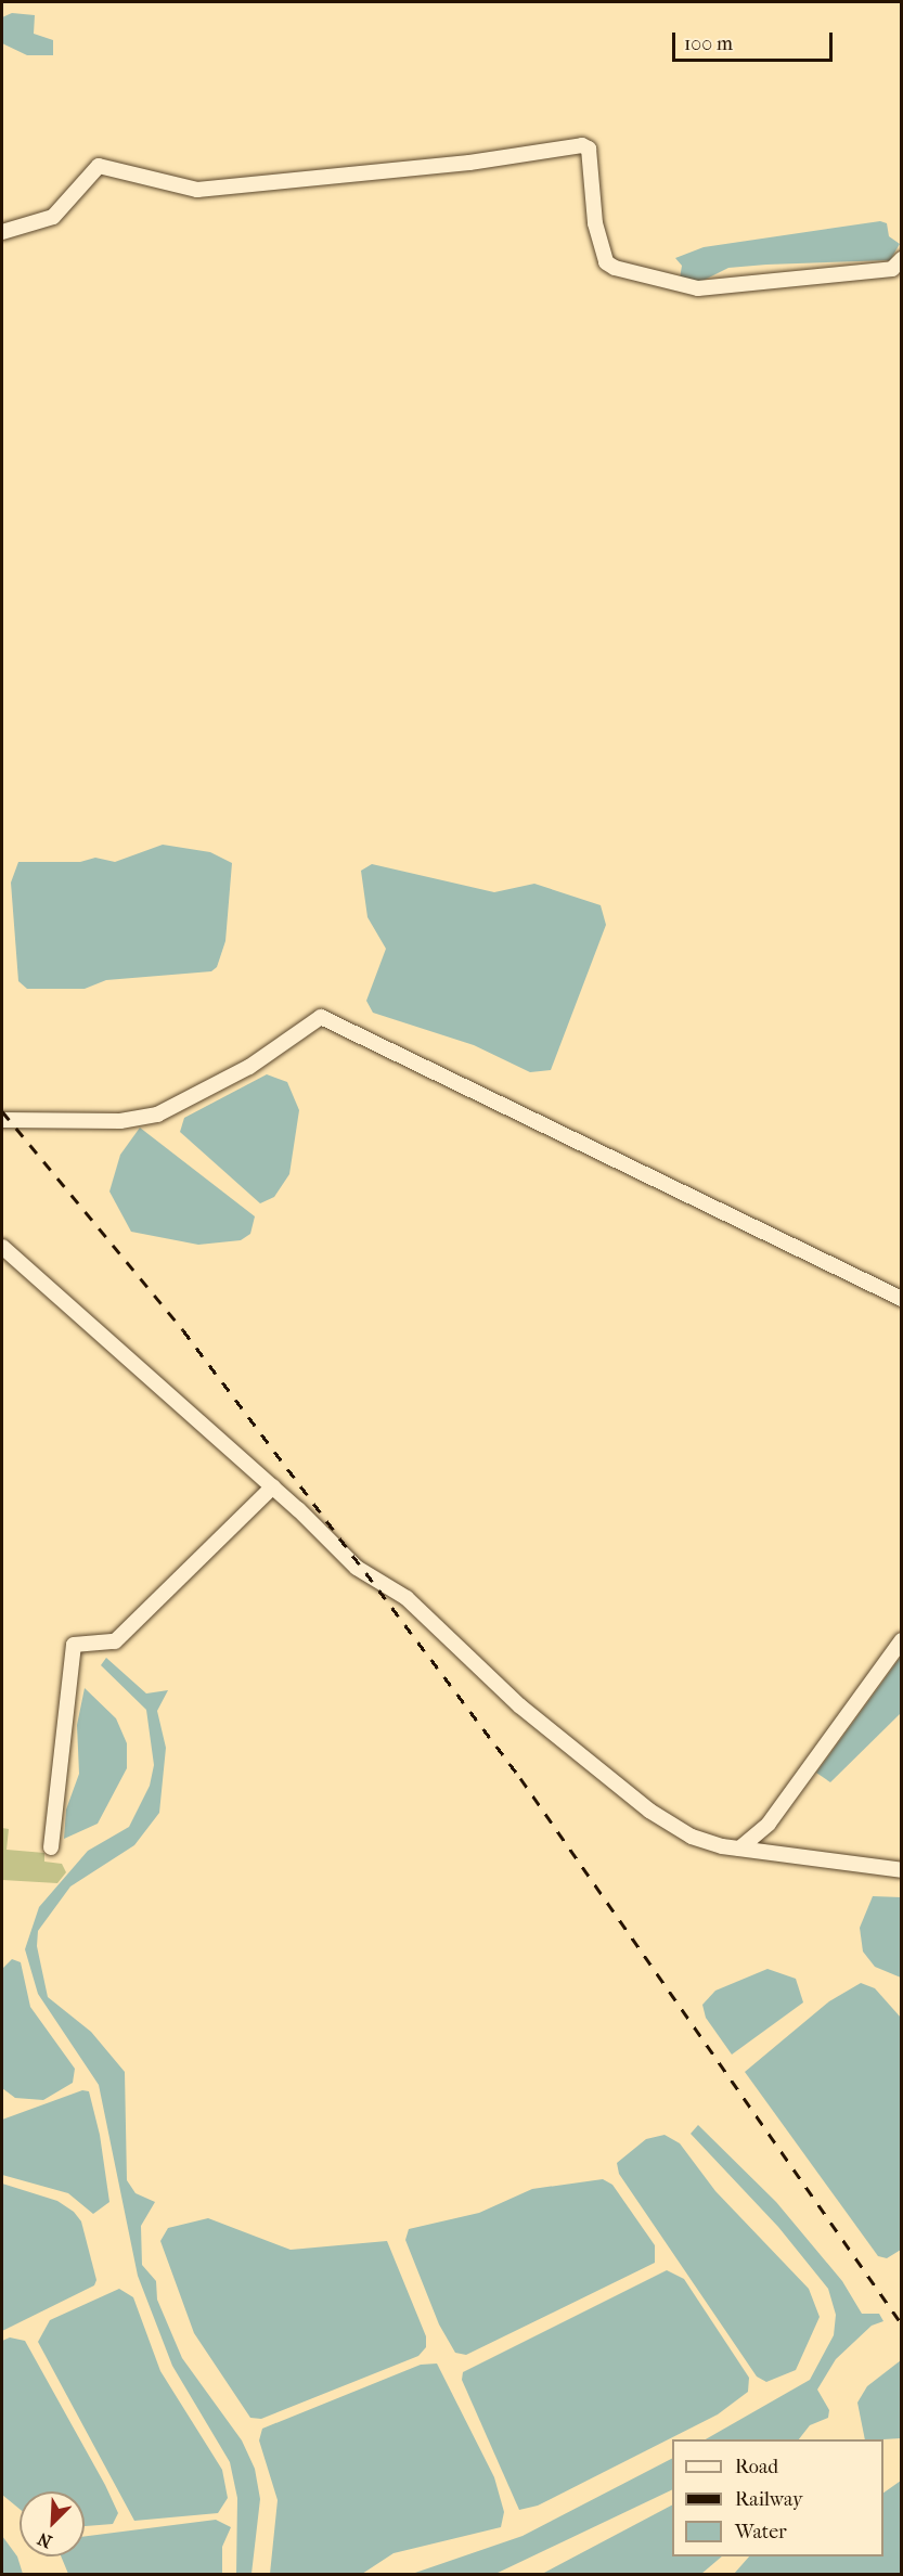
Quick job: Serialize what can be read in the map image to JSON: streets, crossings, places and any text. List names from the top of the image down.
{
  "legend": ["Road", "Railway", "Water"],
  "scale_bar": "100 m",
  "north": "bottom left"
}
